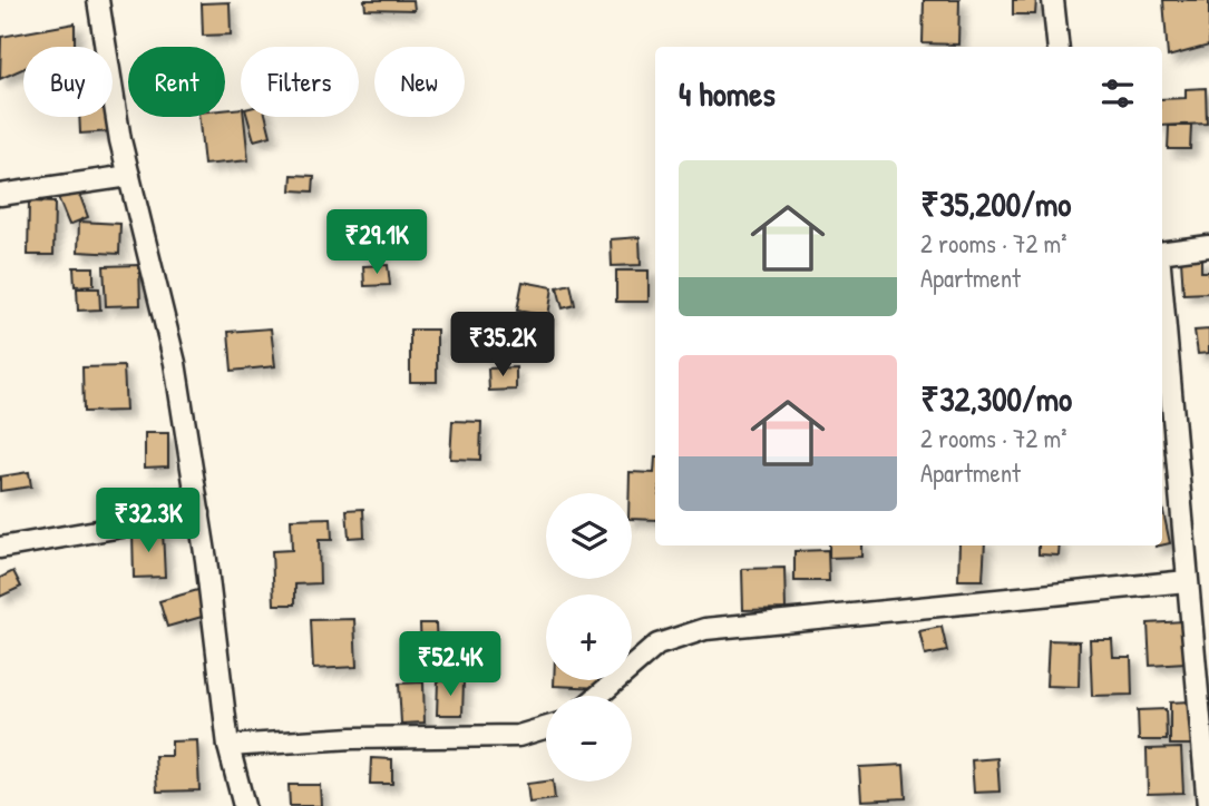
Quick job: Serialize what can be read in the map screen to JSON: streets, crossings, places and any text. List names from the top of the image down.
{
  "page": {
    "chip": [
      "Buy",
      "Rent",
      "Filters",
      "New"
    ],
    "heading": "4 homes",
    "list": [
      {
        "name": "₹35,200/mo",
        "note": "2 rooms · 72 m² · Apartment"
      },
      {
        "name": "₹32,300/mo",
        "note": "2 rooms · 72 m² · Apartment"
      }
    ],
    "price": [
      "₹29.1K",
      "₹35.2K",
      "₹32.3K",
      "₹52.4K"
    ],
    "map_buttons": ["+", "−"]
  }
}
